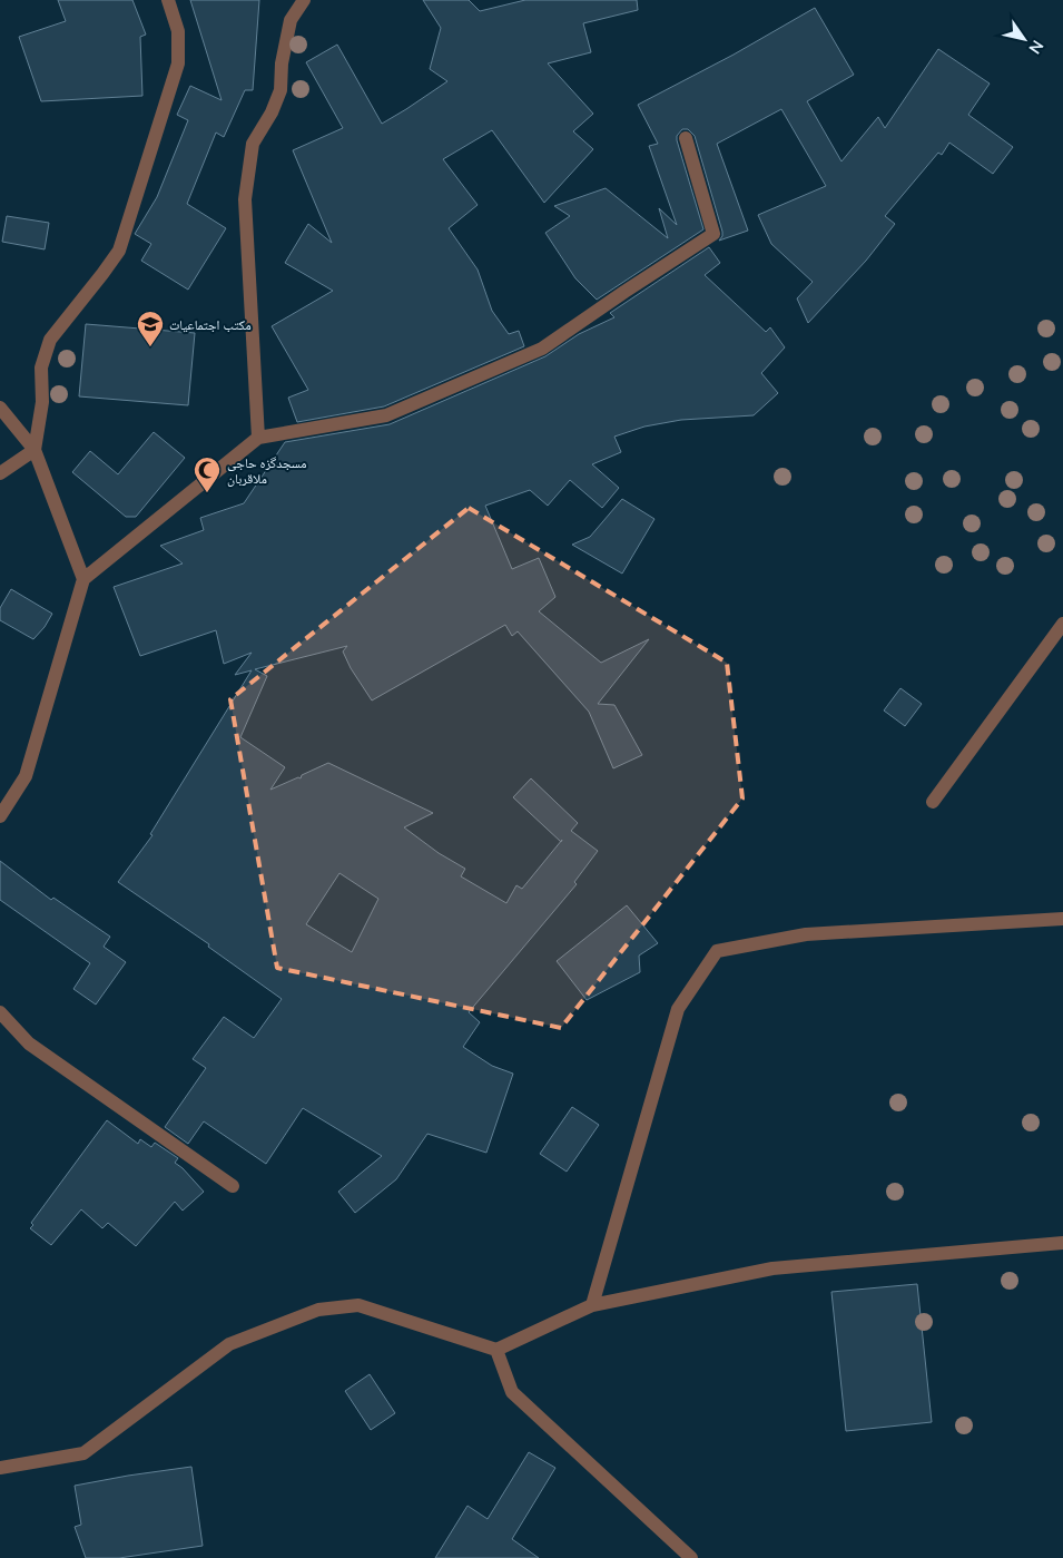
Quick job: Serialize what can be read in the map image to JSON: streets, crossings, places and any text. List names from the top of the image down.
{
  "places": {
    "school or university": ["مکتب اجتماعیات"],
    "mosque": ["مسجدگزه حاجی ملاقربان"]
  },
  "north": "bottom right"
}
